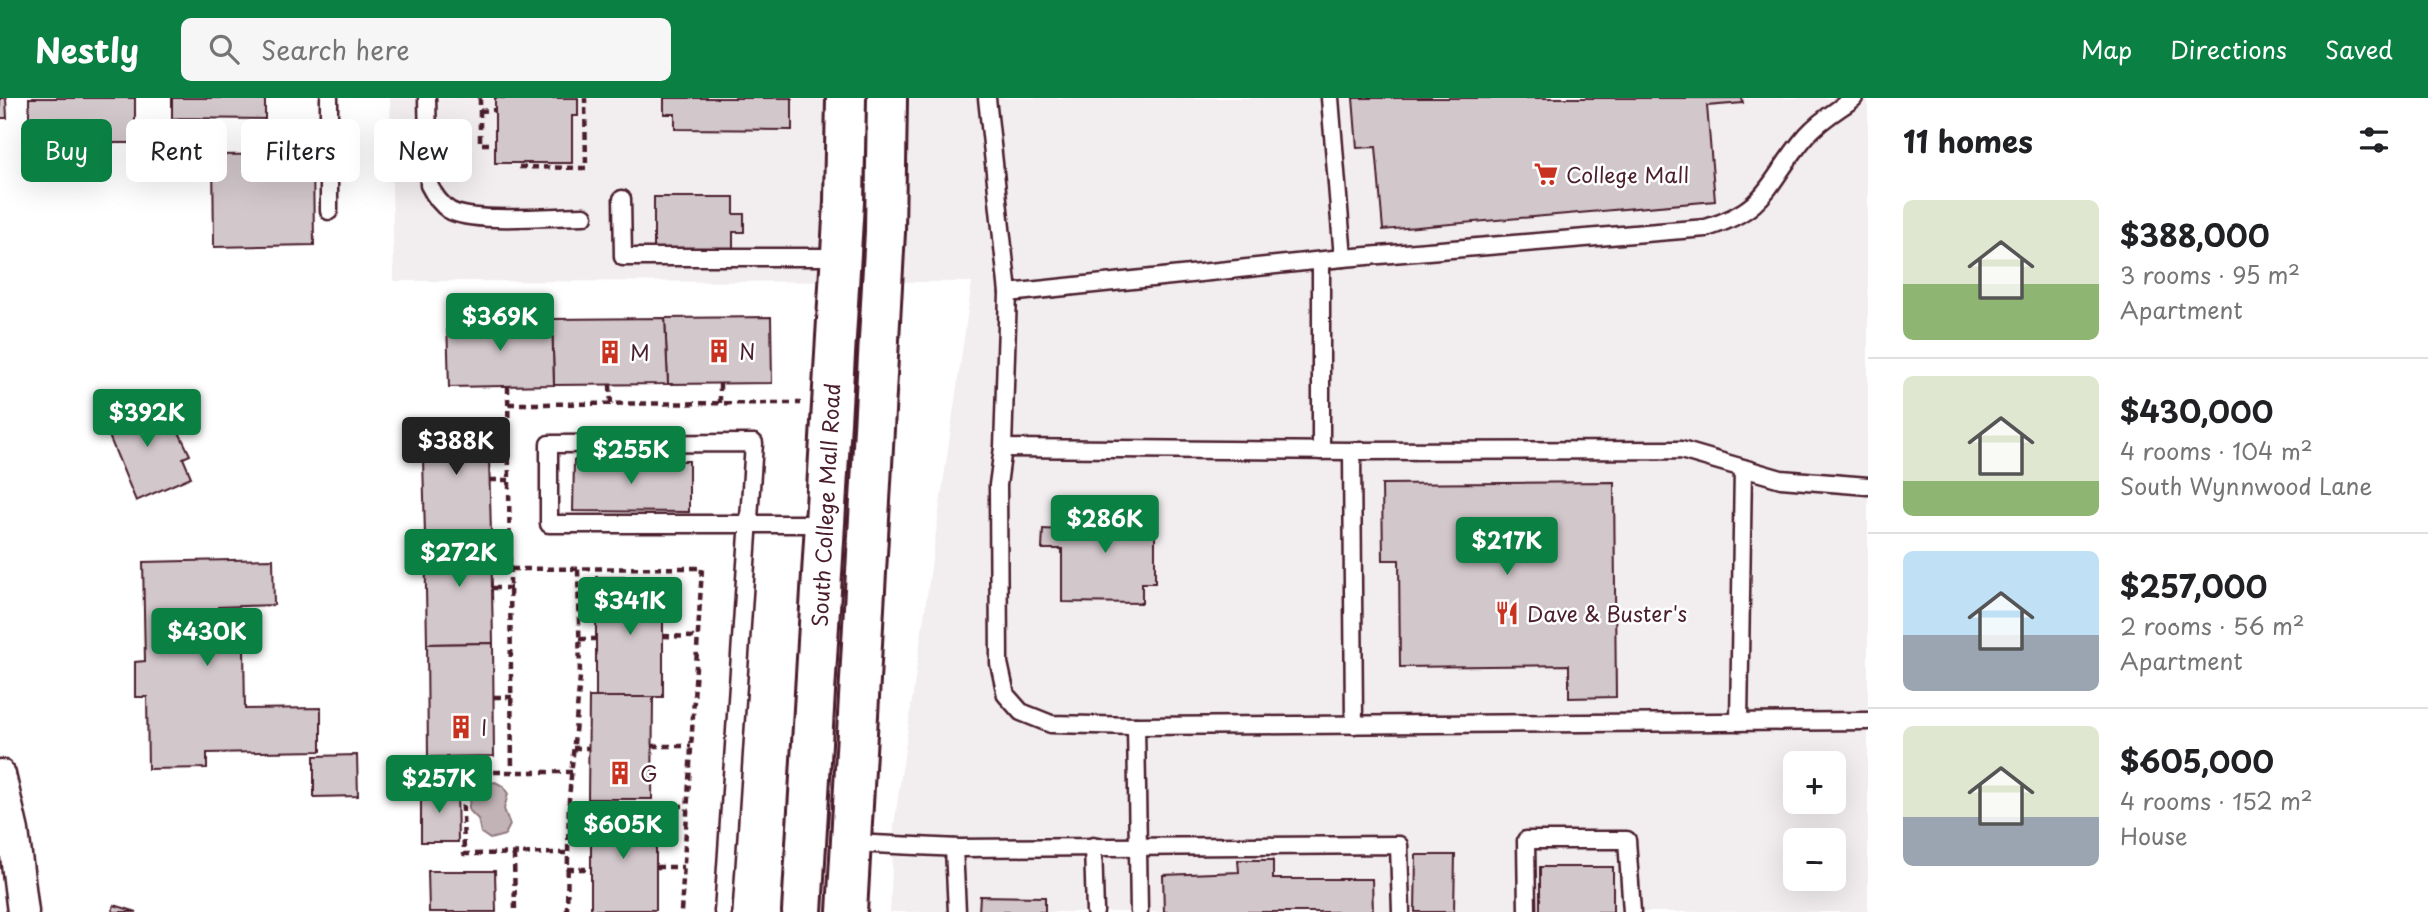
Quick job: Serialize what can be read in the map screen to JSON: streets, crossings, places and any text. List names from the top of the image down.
{
  "streets": {
    "main road": ["South College Mall Road"]
  },
  "places": {
    "supermarket": ["College Mall"],
    "building": [
      "N",
      "M",
      "I",
      "G"
    ],
    "restaurant": ["Dave & Buster's"]
  },
  "page": {
    "header": "Nestly",
    "search": "Search here",
    "nav": ["Map", "Directions", "Saved"],
    "heading": "11 homes",
    "chip": [
      "Buy",
      "Rent",
      "Filters",
      "New"
    ],
    "list": [
      {
        "name": "$388,000",
        "note": "3 rooms · 95 m² · Apartment"
      },
      {
        "name": "$430,000",
        "note": "4 rooms · 104 m² · South Wynnwood Lane"
      },
      {
        "name": "$257,000",
        "note": "2 rooms · 56 m² · Apartment"
      },
      {
        "name": "$605,000",
        "note": "4 rooms · 152 m² · House"
      }
    ],
    "price": [
      "$369K",
      "$392K",
      "$388K",
      "$255K",
      "$286K",
      "$217K",
      "$272K",
      "$341K",
      "$430K",
      "$257K",
      "$605K"
    ],
    "map_buttons": ["+", "−"]
  }
}
